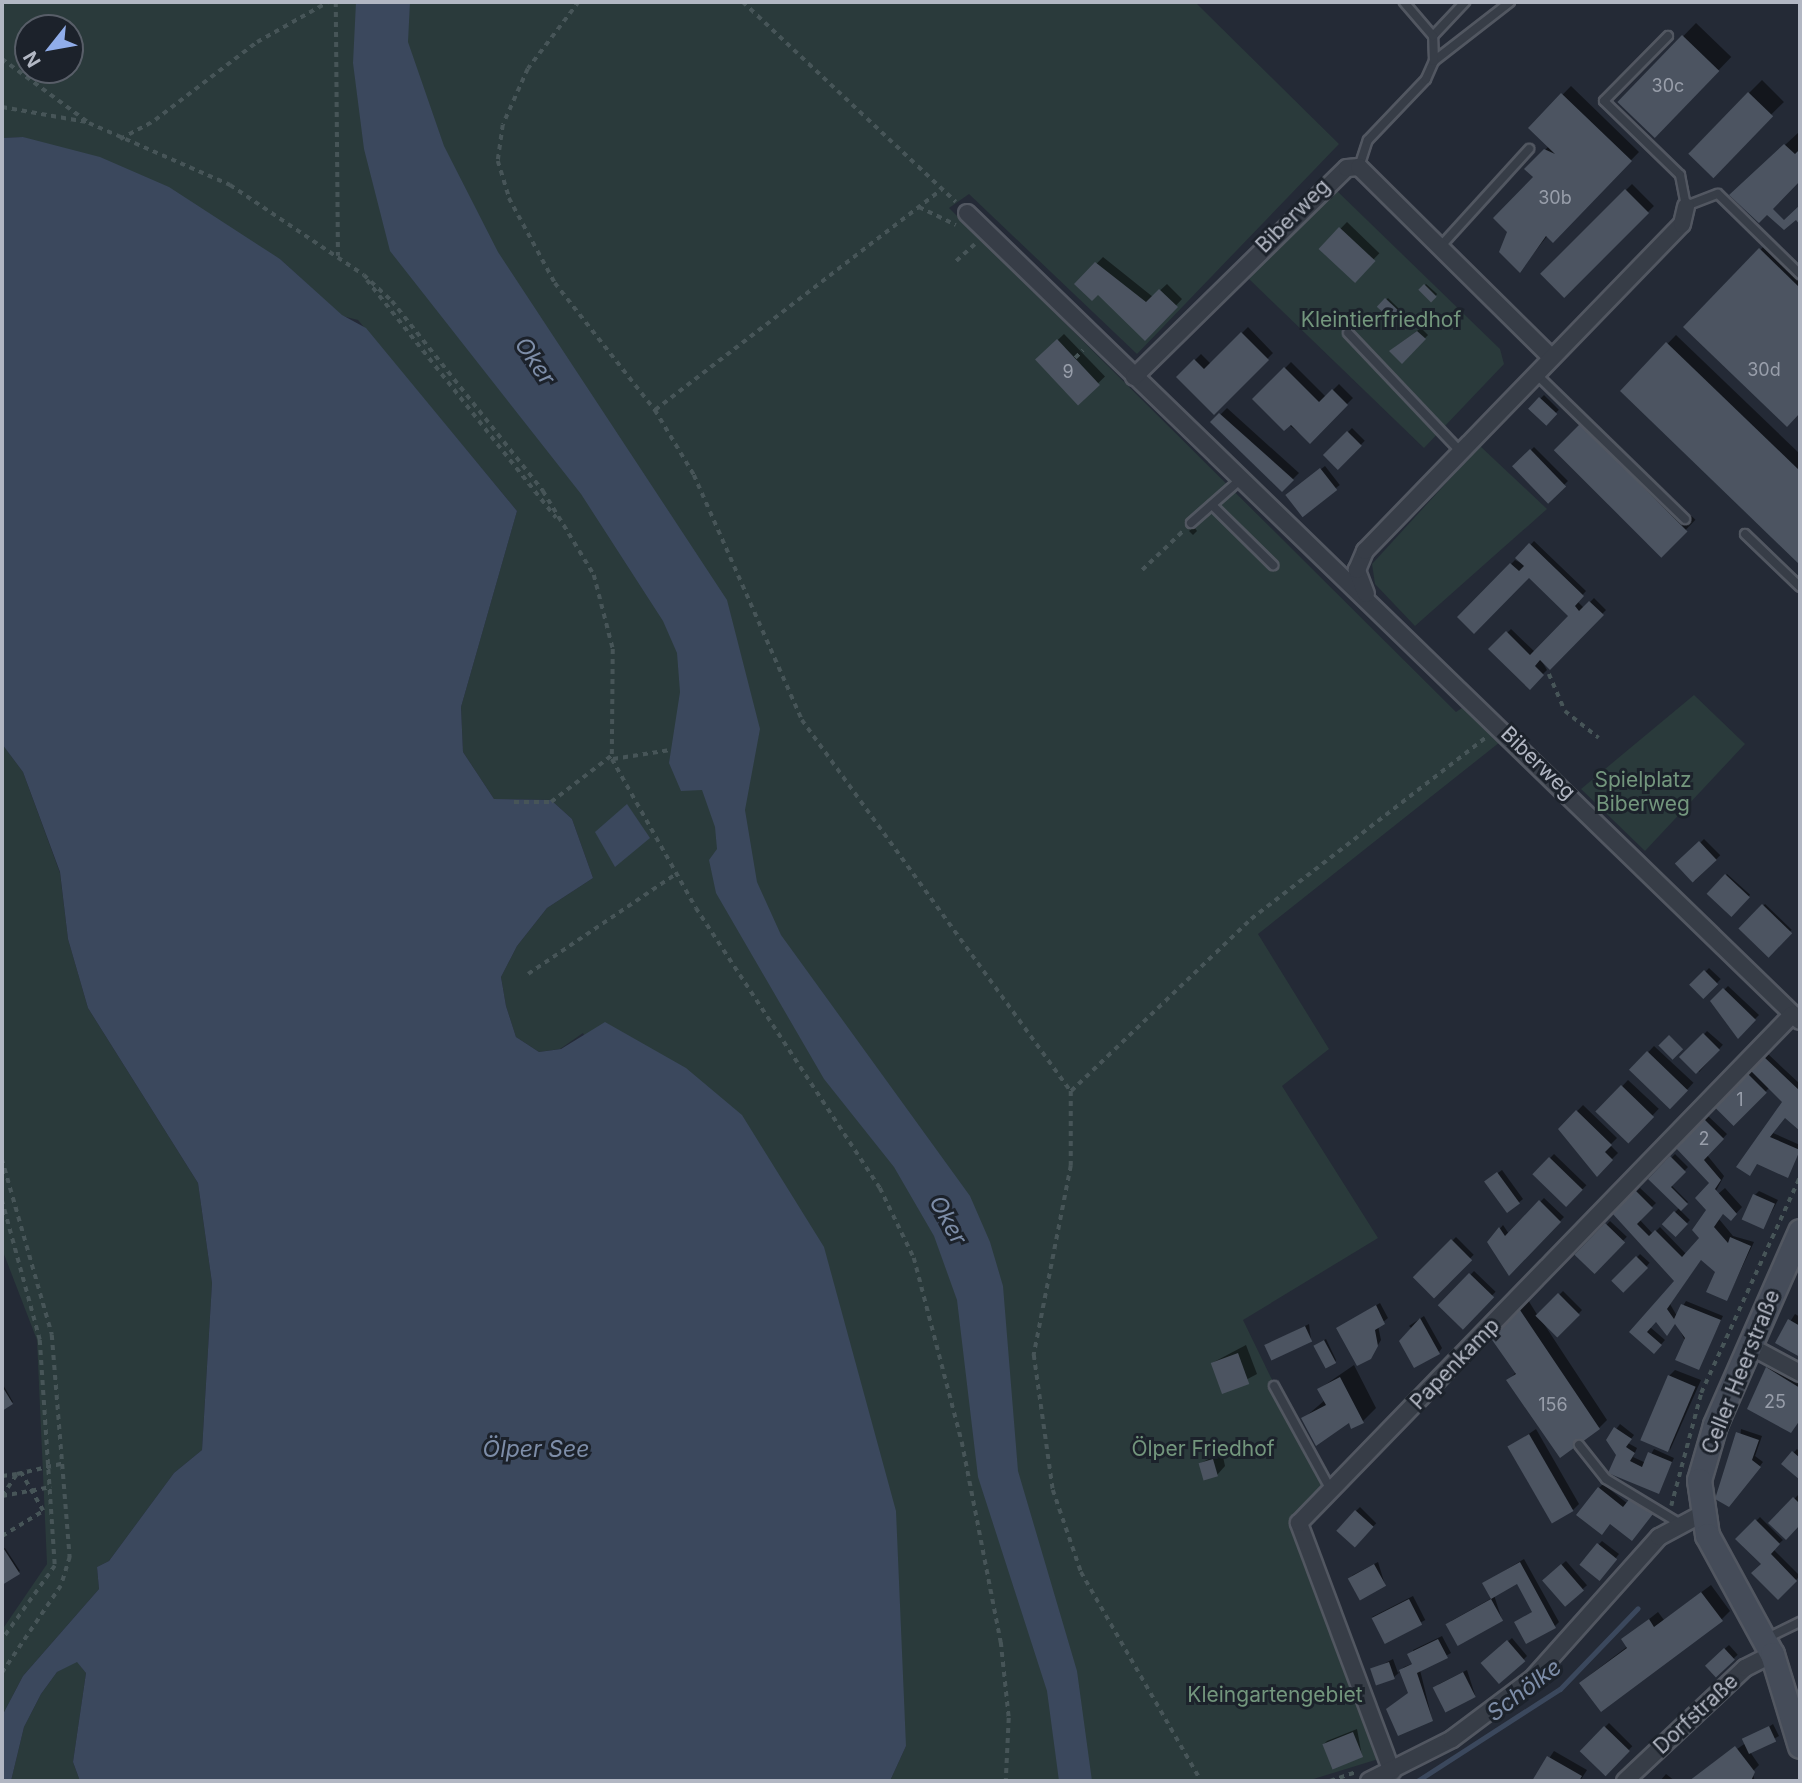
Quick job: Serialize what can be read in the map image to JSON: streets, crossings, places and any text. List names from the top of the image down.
{
  "streets": {
    "main road": ["Celler Heerstraße"],
    "street": ["Biberweg", "Papenkamp", "Dorfstraße"]
  },
  "crossings": [
    ["Biberweg", "Papenkamp"],
    ["Celler Heerstraße", "Dorfstraße"]
  ],
  "water": ["Oker", "Ölper See", "Schölke"],
  "parks": [
    "Kleintierfriedhof",
    "Spielplatz Biberweg",
    "Ölper Friedhof",
    "Kleingartengebiet"
  ],
  "house_numbers": [
    "30c",
    "30b",
    "30d",
    "9",
    "1",
    "2",
    "25",
    "156"
  ],
  "north": "bottom left"
}
